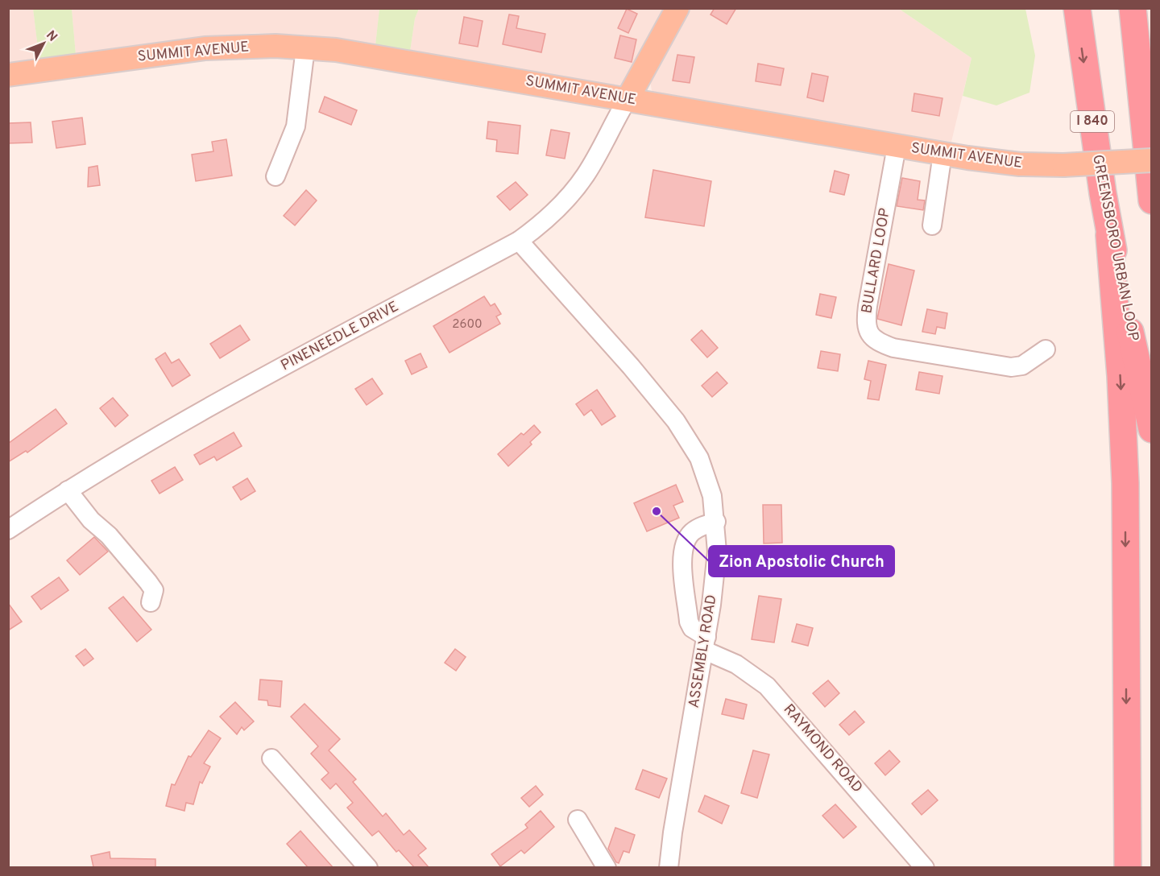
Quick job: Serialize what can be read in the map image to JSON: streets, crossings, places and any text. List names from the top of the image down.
{
  "streets": {
    "highway": ["I 840", "GREENSBORO URBAN LOOP"],
    "main road": ["SUMMIT AVENUE"],
    "street": [
      "BULLARD LOOP",
      "PINENEEDLE DRIVE",
      "ASSEMBLY ROAD",
      "RAYMOND ROAD"
    ]
  },
  "crossings": [
    ["SUMMIT AVENUE", "BULLARD LOOP"],
    ["SUMMIT AVENUE", "PINENEEDLE DRIVE"],
    ["PINENEEDLE DRIVE", "ASSEMBLY ROAD"],
    ["ASSEMBLY ROAD", "RAYMOND ROAD"]
  ],
  "places": ["Zion Apostolic Church"],
  "house_numbers": ["2600"],
  "north": "top right"
}
